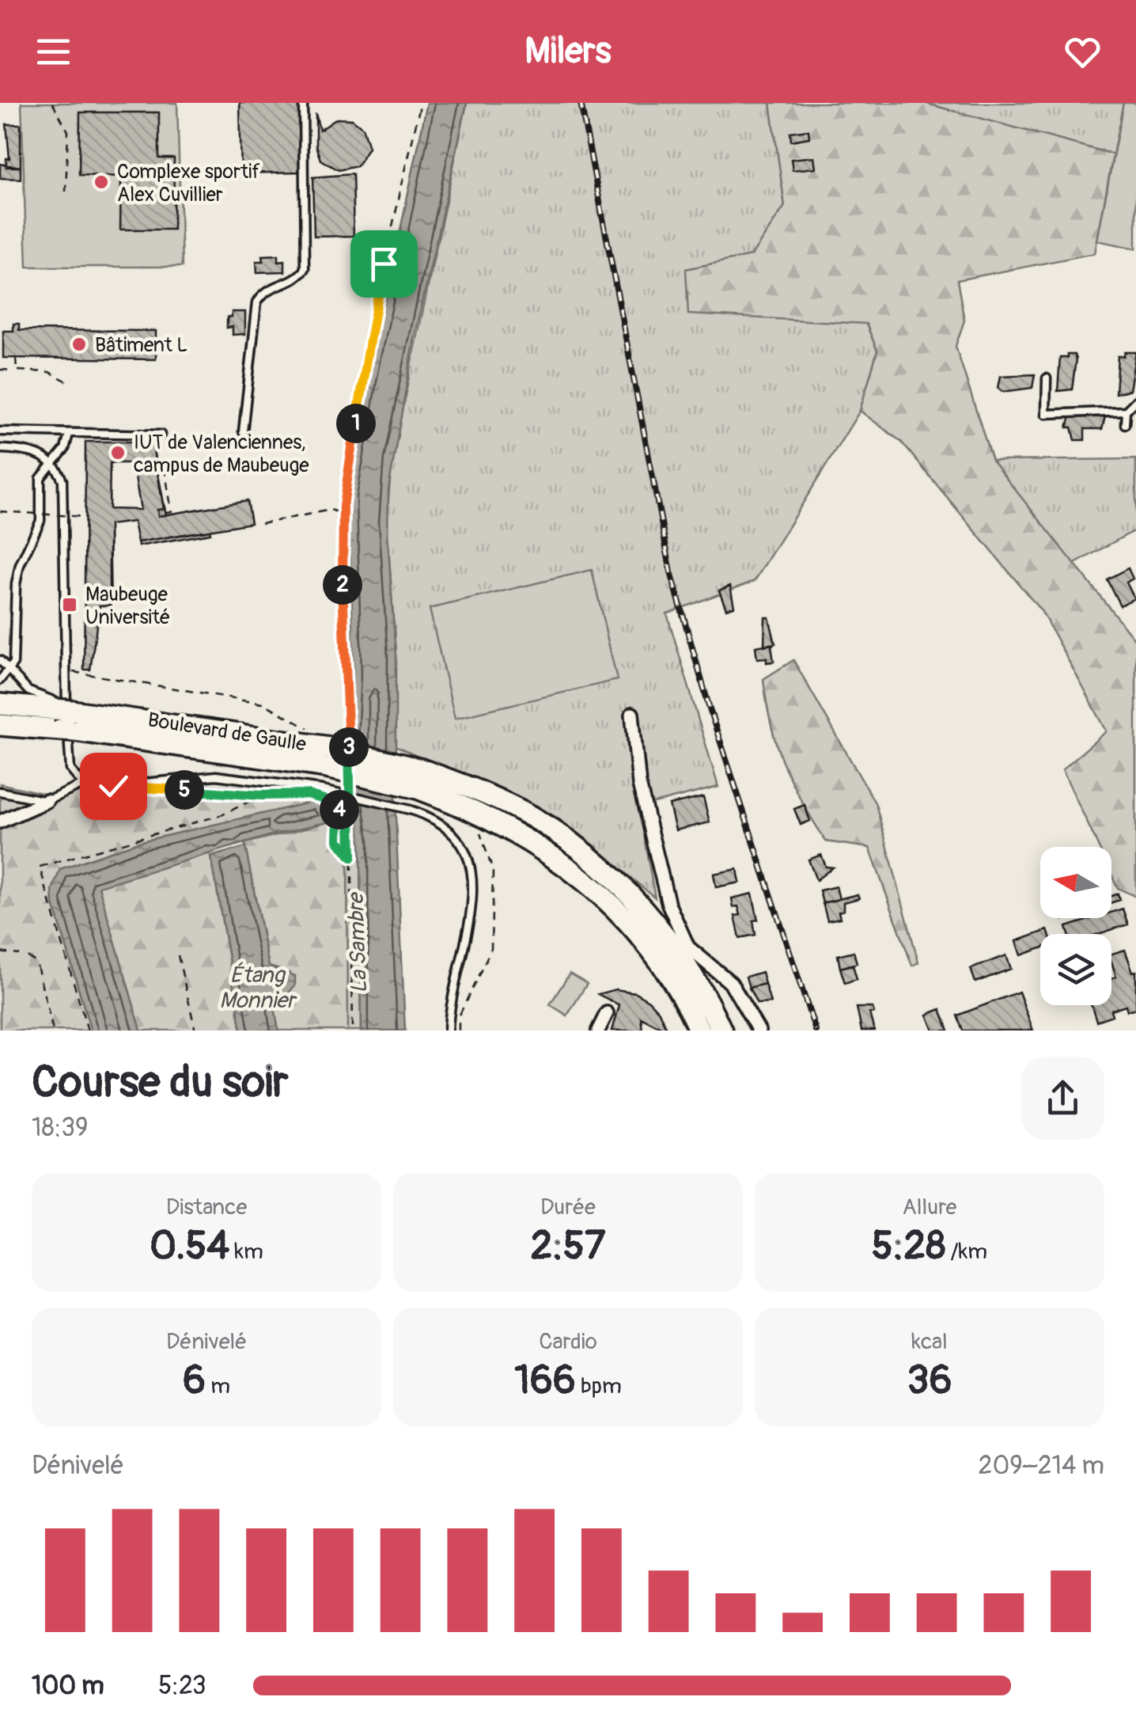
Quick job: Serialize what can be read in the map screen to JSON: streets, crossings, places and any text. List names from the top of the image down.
{
  "streets": {
    "main road": ["Boulevard de Gaulle"]
  },
  "water": ["La Sambre", "Étang Monnier"],
  "places": {
    "other": ["Complexe sportif Alex Cuvillier", "Bâtiment L", "IUT de Valenciennes, campus de Maubeuge"],
    "transit": ["Maubeuge Université"]
  },
  "north": "left",
  "page": {
    "header": "Milers",
    "pins": [
      "1",
      "2",
      "3",
      "5",
      "4"
    ],
    "heading": ["Course du soir", "18:39"],
    "stats": [
      ["Distance", "0.54 km"],
      ["Durée", "2:57"],
      ["Allure", "5:28 /km"],
      ["Dénivelé", "6 m"],
      ["Cardio", "166 bpm"],
      ["kcal", "36"]
    ],
    "chart": ["Dénivelé", "209–214 m"],
    "list": [
      {
        "name": "100 m",
        "note": "5:23"
      }
    ]
  }
}
